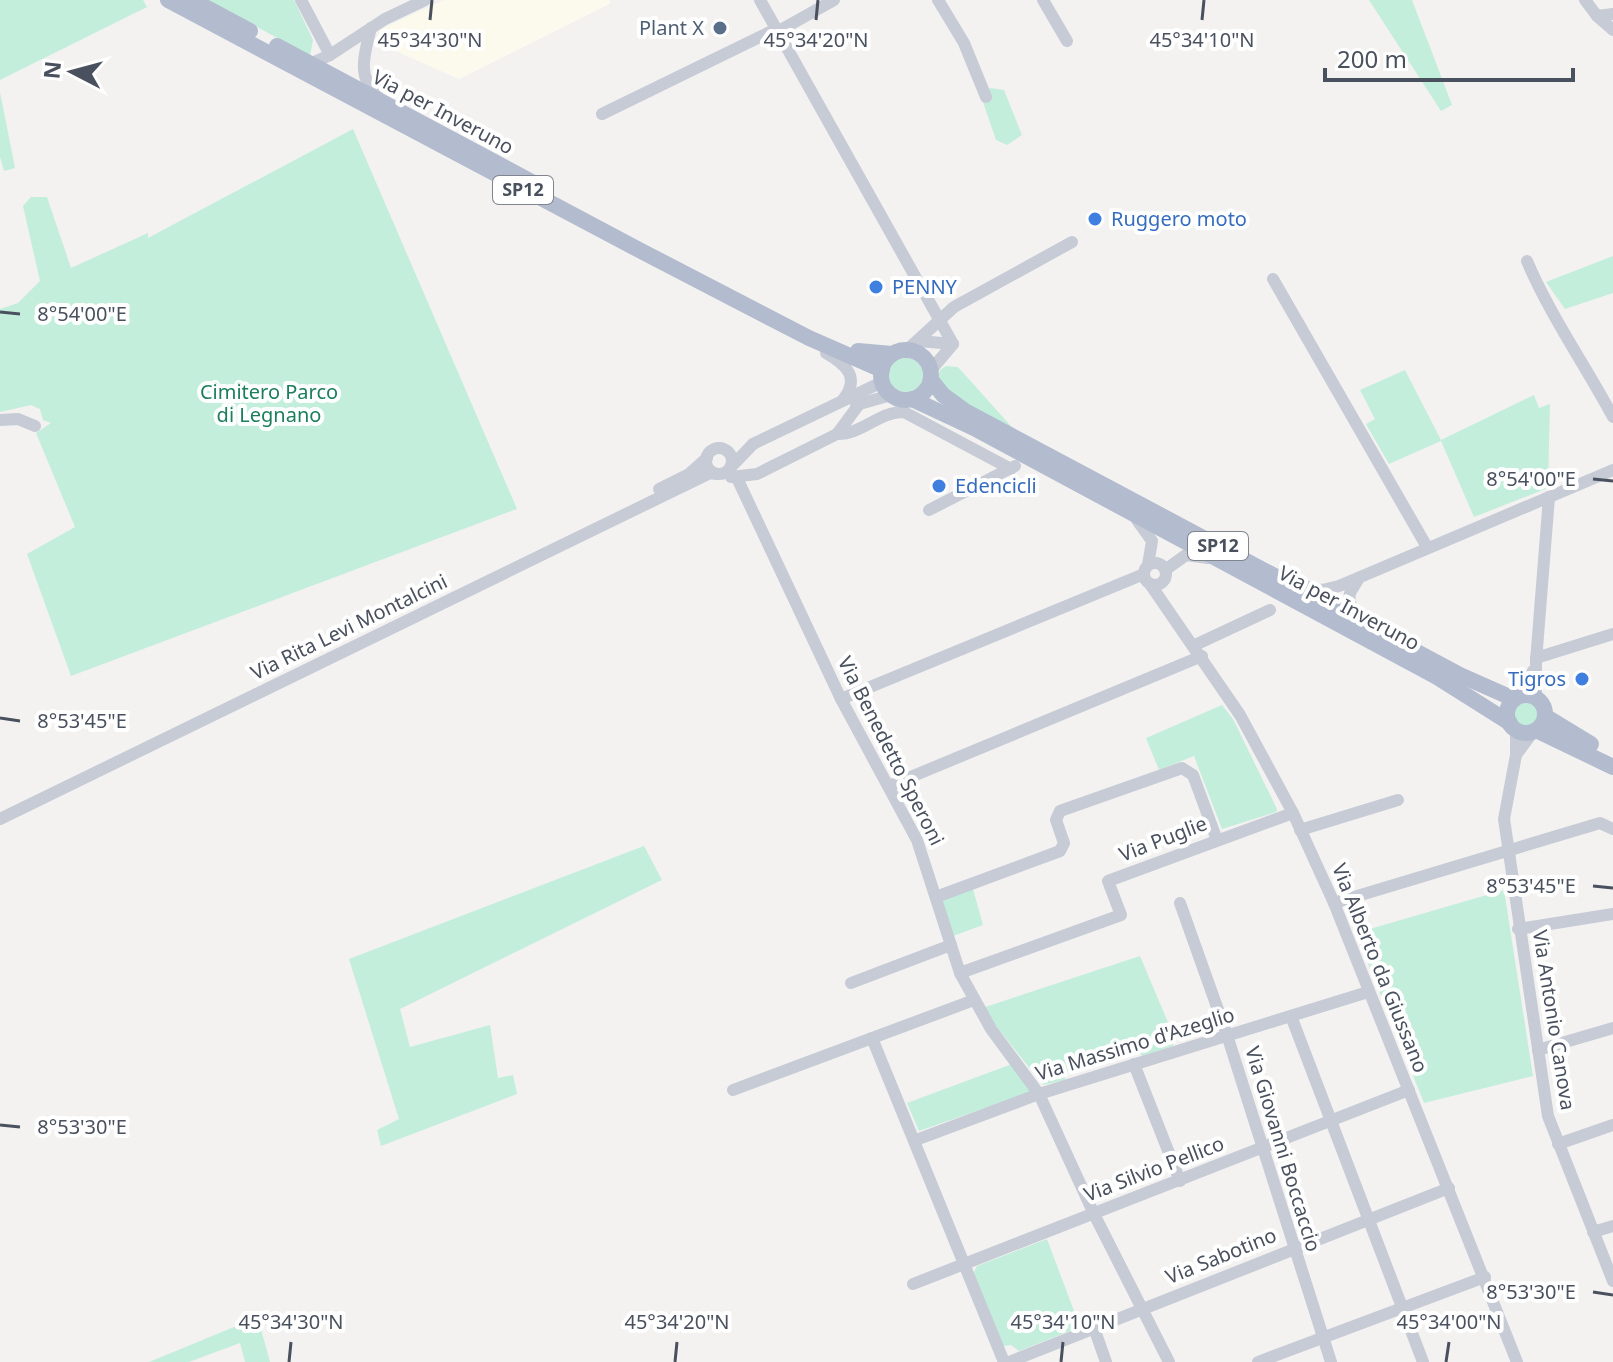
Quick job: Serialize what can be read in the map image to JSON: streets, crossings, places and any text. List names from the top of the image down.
{
  "streets": {
    "main road": ["Via per Inveruno", "SP12"],
    "street": [
      "Via Rita Levi Montalcini",
      "Via Benedetto Speroni",
      "Via Puglie",
      "Via Alberto da Giussano",
      "Via Antonio Canova",
      "Via Massimo d'Azeglio",
      "Via Giovanni Boccaccio",
      "Via Silvio Pellico",
      "Via Sabotino"
    ]
  },
  "crossings": [
    ["Via per Inveruno", "SP12"],
    ["Via per Inveruno", "Via Rita Levi Montalcini"],
    ["Via per Inveruno", "Via Alberto da Giussano"],
    ["Via per Inveruno", "Via Antonio Canova"],
    ["SP12", "Via Antonio Canova"],
    ["Via Rita Levi Montalcini", "Via Benedetto Speroni"],
    ["Via Benedetto Speroni", "Via Puglie"],
    ["Via Benedetto Speroni", "Via Massimo d'Azeglio"],
    ["Via Benedetto Speroni", "Via Silvio Pellico"],
    ["Via Benedetto Speroni", "Via Sabotino"],
    ["Via Puglie", "Via Alberto da Giussano"],
    ["Via Alberto da Giussano", "Via Massimo d'Azeglio"],
    ["Via Alberto da Giussano", "Via Silvio Pellico"],
    ["Via Alberto da Giussano", "Via Sabotino"],
    ["Via Massimo d'Azeglio", "Via Giovanni Boccaccio"],
    ["Via Giovanni Boccaccio", "Via Silvio Pellico"],
    ["Via Giovanni Boccaccio", "Via Sabotino"]
  ],
  "parks": ["Cimitero Parco di Legnano"],
  "places": [
    "Plant X",
    "Ruggero moto",
    "PENNY",
    "Edencicli",
    "Tigros"
  ],
  "scale_bar": "200 m",
  "north": "left",
  "coordinates": [
    "45°34'30\"N",
    "45°34'20\"N",
    "45°34'10\"N",
    "8°54'00\"E",
    "8°53'45\"E",
    "8°53'30\"E",
    "45°34'00\"N"
  ]
}
